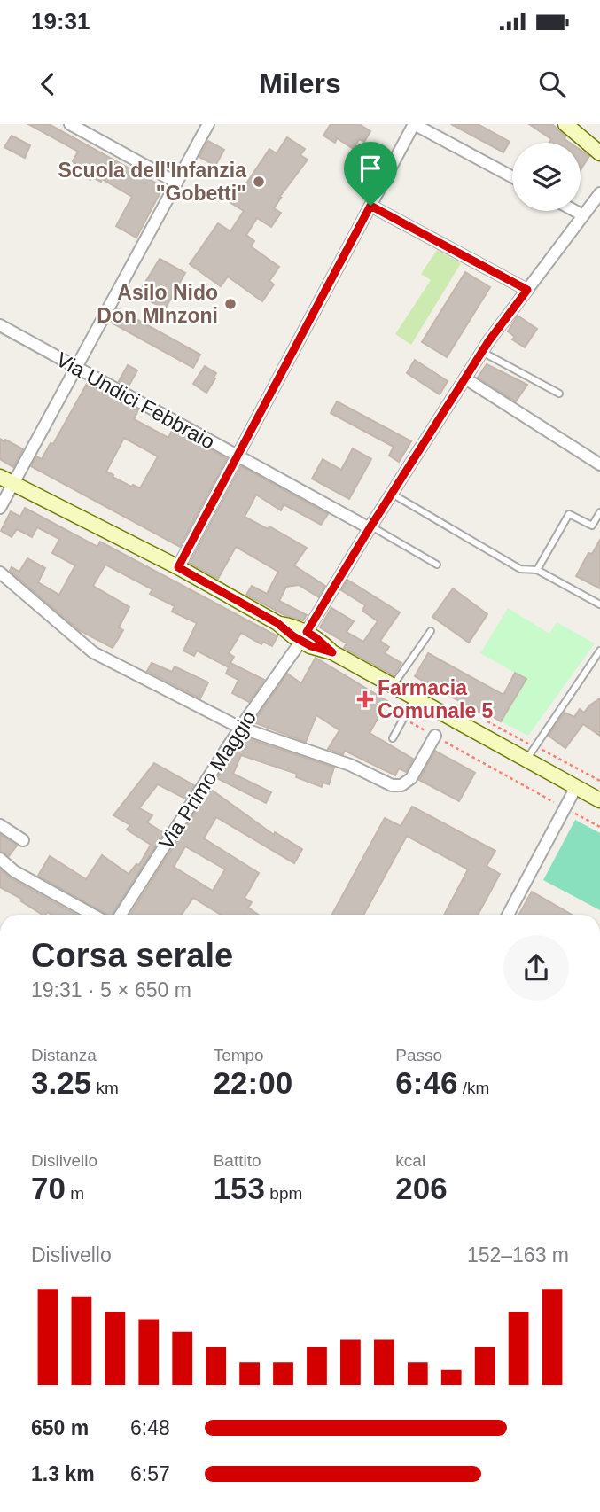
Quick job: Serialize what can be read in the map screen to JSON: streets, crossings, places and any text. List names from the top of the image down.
{
  "streets": {
    "street": ["Via Undici Febbraio", "Via Primo Maggio"]
  },
  "crossings": [
    ["Via Undici Febbraio", "Via Primo Maggio"]
  ],
  "places": {
    "other": ["Scuola dell'Infanzia \"Gobetti\"", "Asilo Nido Don MInzoni"],
    "health": ["Farmacia Comunale 5"]
  },
  "page": {
    "status": "19:31",
    "header": "Milers",
    "heading": ["Corsa serale", "19:31 · 5 × 650 m"],
    "stats": [
      ["Distanza", "3.25 km"],
      ["Tempo", "22:00"],
      ["Passo", "6:46 /km"],
      ["Dislivello", "70 m"],
      ["Battito", "153 bpm"],
      ["kcal", "206"]
    ],
    "chart": ["Dislivello", "152–163 m"],
    "list": [
      {
        "name": "650 m",
        "note": "6:48"
      },
      {
        "name": "1.3 km",
        "note": "6:57"
      }
    ]
  }
}
